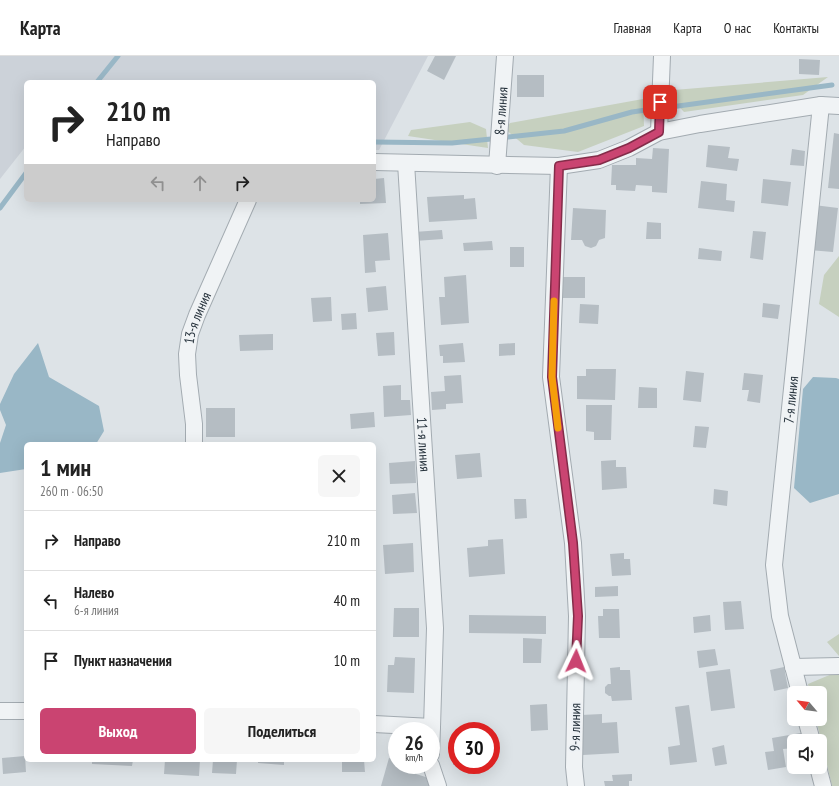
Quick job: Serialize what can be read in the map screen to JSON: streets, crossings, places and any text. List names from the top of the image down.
{
  "streets": {
    "street": [
      "8-я линия",
      "13-я линия",
      "7-я линия",
      "11-я линия",
      "9-я линия"
    ]
  },
  "north": "top left",
  "page": {
    "header": "Карта",
    "nav": [
      "Главная",
      "Карта",
      "О нас",
      "Контакты"
    ],
    "turn": ["210 m", "Направо"],
    "heading": ["1 мин", "260 m · 06:50"],
    "list": [
      {
        "name": "Направо",
        "value": "210 m"
      },
      {
        "name": "Налево",
        "note": "6-я линия",
        "value": "40 m"
      },
      {
        "name": "Пункт назначения",
        "value": "10 m"
      }
    ],
    "buttons": ["Выход", "Поделиться"],
    "speed": "26 km/h",
    "limit": "30"
  }
}
